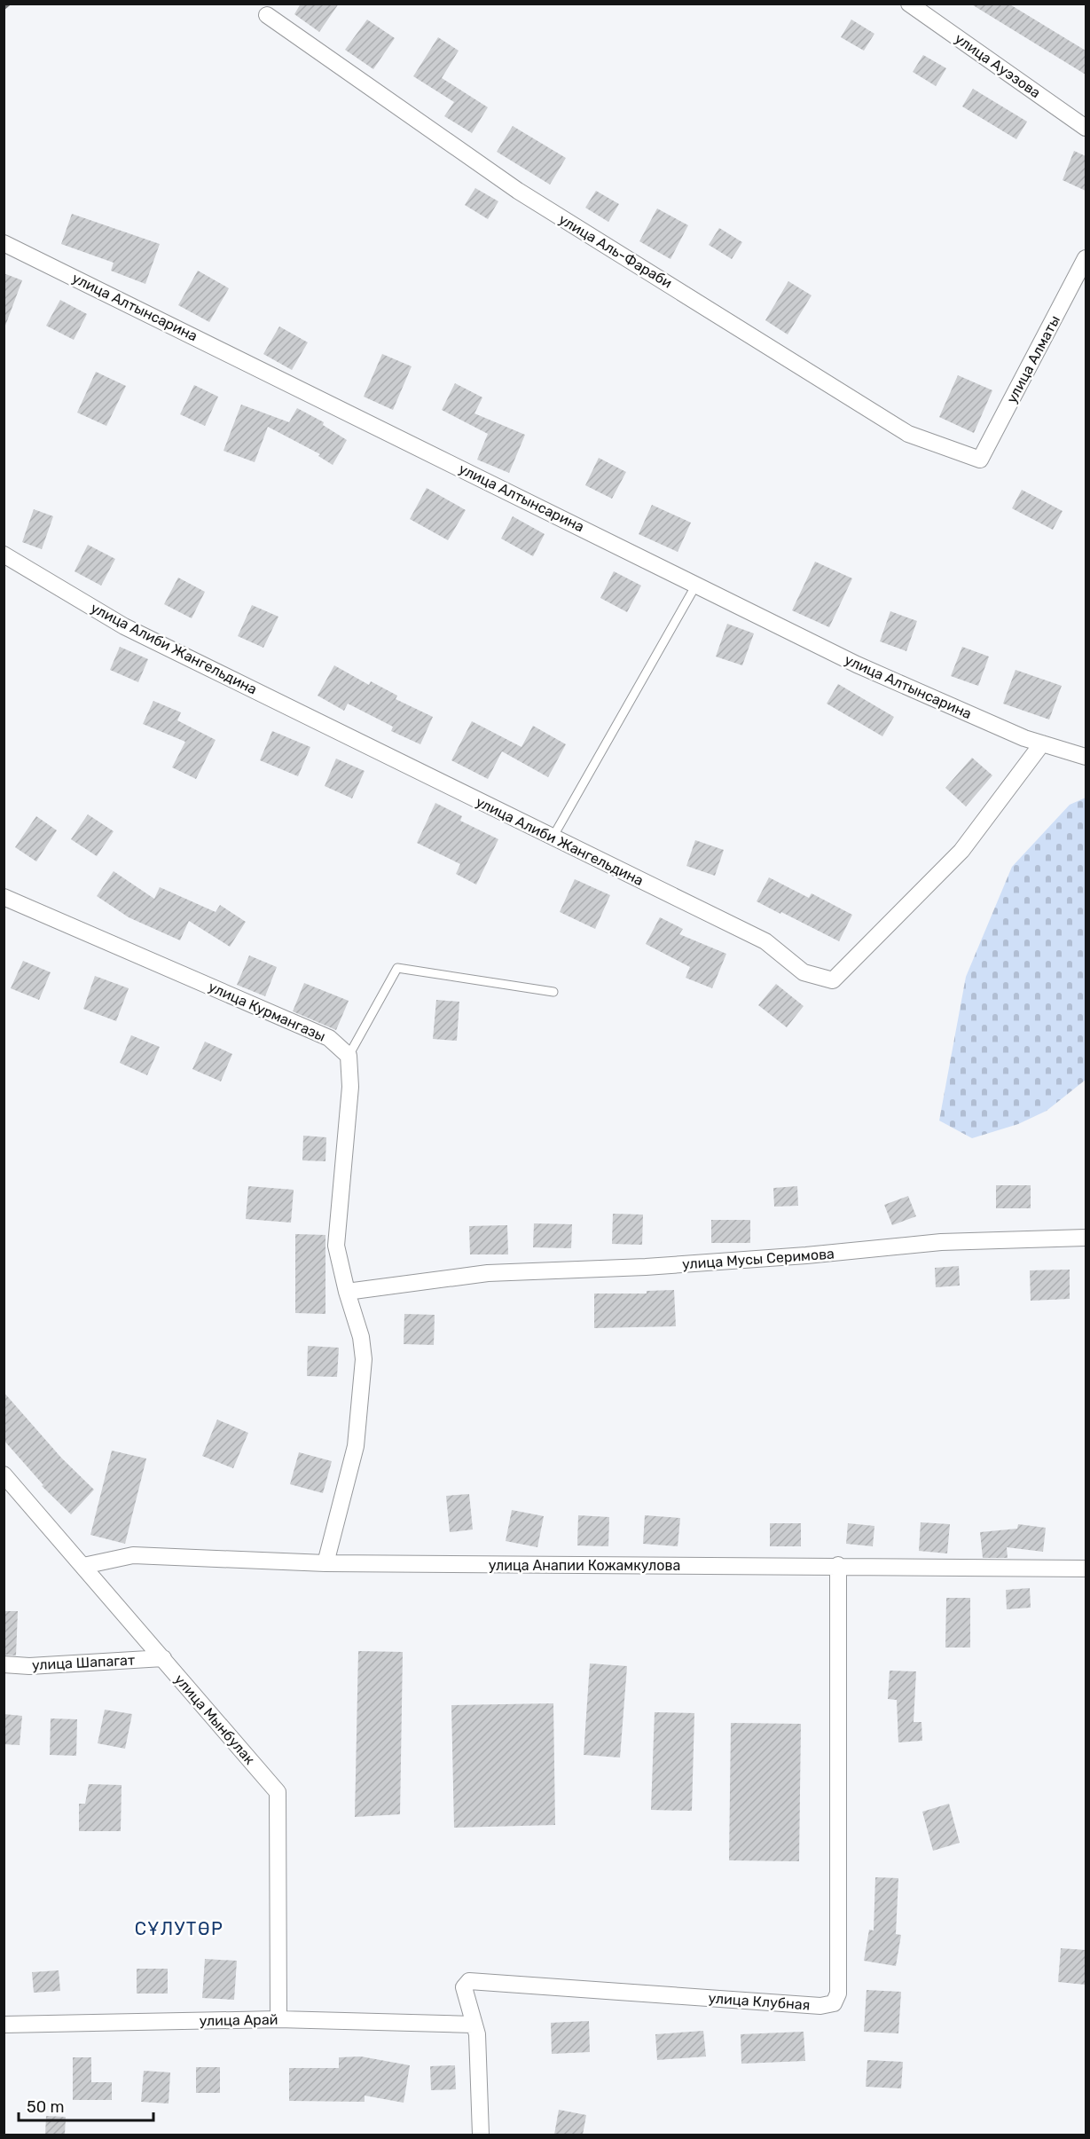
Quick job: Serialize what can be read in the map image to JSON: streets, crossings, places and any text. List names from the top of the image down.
{
  "streets": {
    "street": [
      "улица Ауэзова",
      "улица Аль-Фараби",
      "улица Алтынсарина",
      "улица Алматы",
      "улица Алиби Жангельдина",
      "улица Курмангазы",
      "улица Мусы Серимова",
      "улица Анапии Кожамкулова",
      "улица Шапагат",
      "улица Мынбулак",
      "улица Клубная",
      "улица Арай"
    ]
  },
  "crossings": [
    ["улица Аль-Фараби", "улица Алматы"],
    ["улица Алтынсарина", "улица Алиби Жангельдина"],
    ["улица Анапии Кожамкулова", "улица Мынбулак"],
    ["улица Анапии Кожамкулова", "улица Клубная"],
    ["улица Шапагат", "улица Мынбулак"],
    ["улица Мынбулак", "улица Арай"],
    ["улица Клубная", "улица Арай"]
  ],
  "districts": ["СҰЛУТӨР"],
  "scale_bar": "50 m"
}
